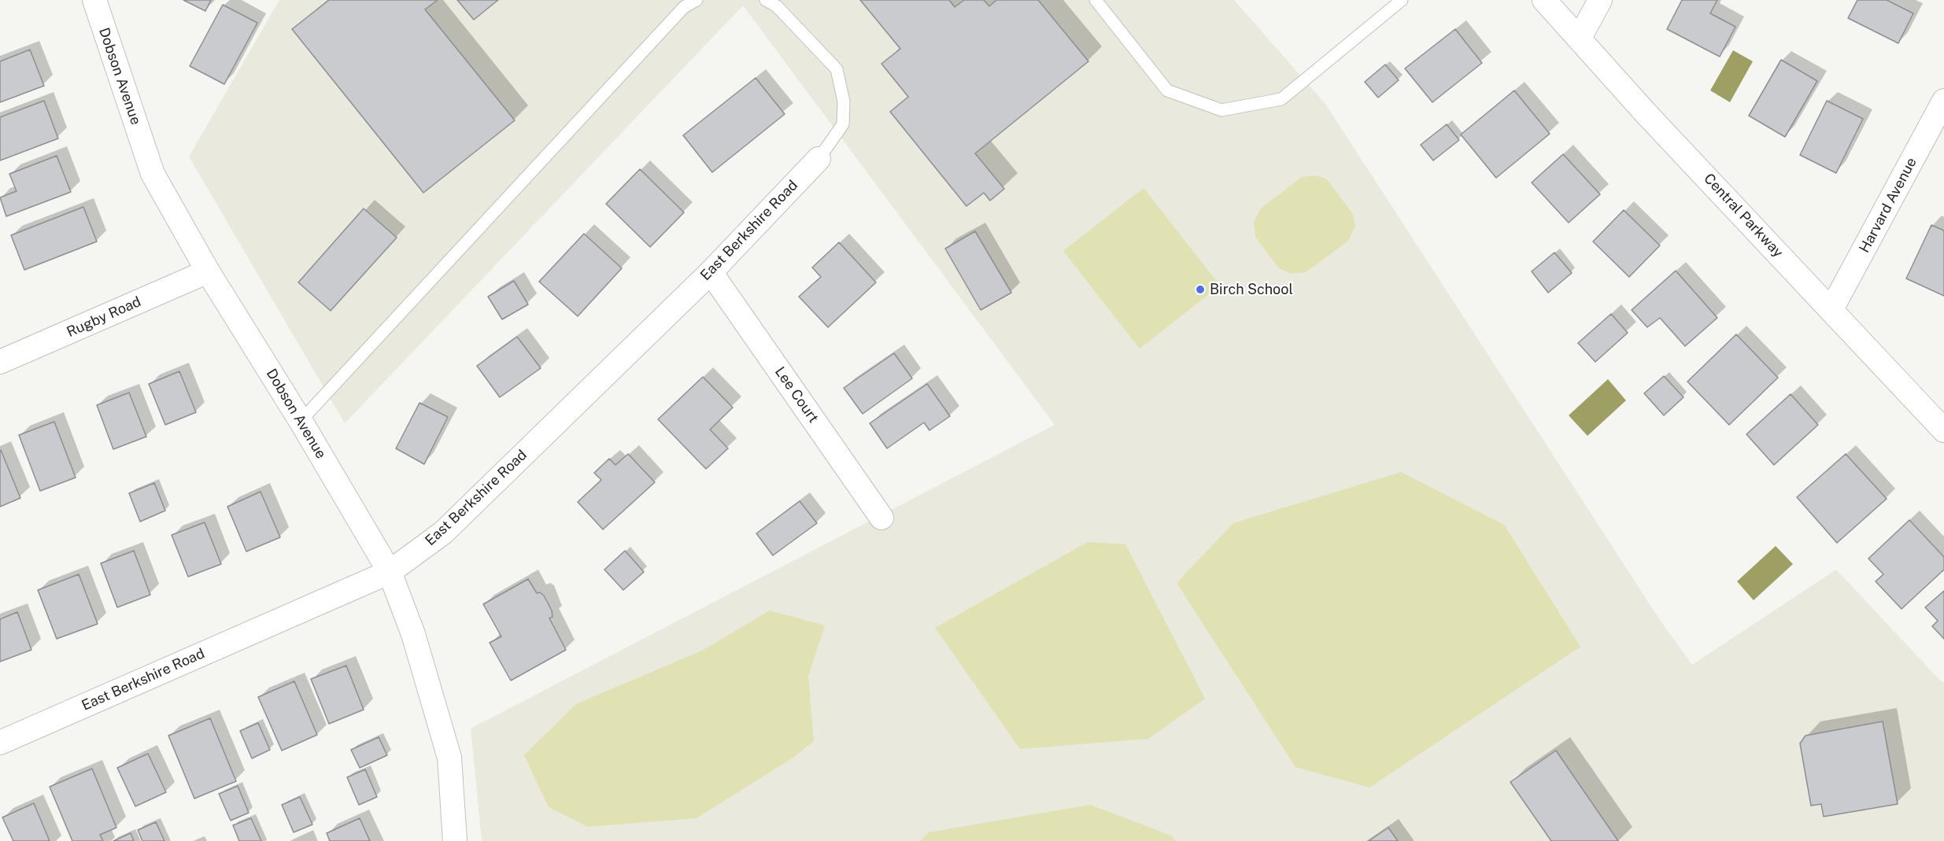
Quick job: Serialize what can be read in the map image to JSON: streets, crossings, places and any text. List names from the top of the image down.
{
  "streets": {
    "street": [
      "Dobson Avenue",
      "Harvard Avenue",
      "Central Parkway",
      "East Berkshire Road",
      "Rugby Road",
      "Lee Court"
    ]
  },
  "crossings": [
    ["Dobson Avenue", "East Berkshire Road"],
    ["Dobson Avenue", "Rugby Road"],
    ["Harvard Avenue", "Central Parkway"],
    ["East Berkshire Road", "Lee Court"]
  ],
  "places": ["Birch School"]
}
